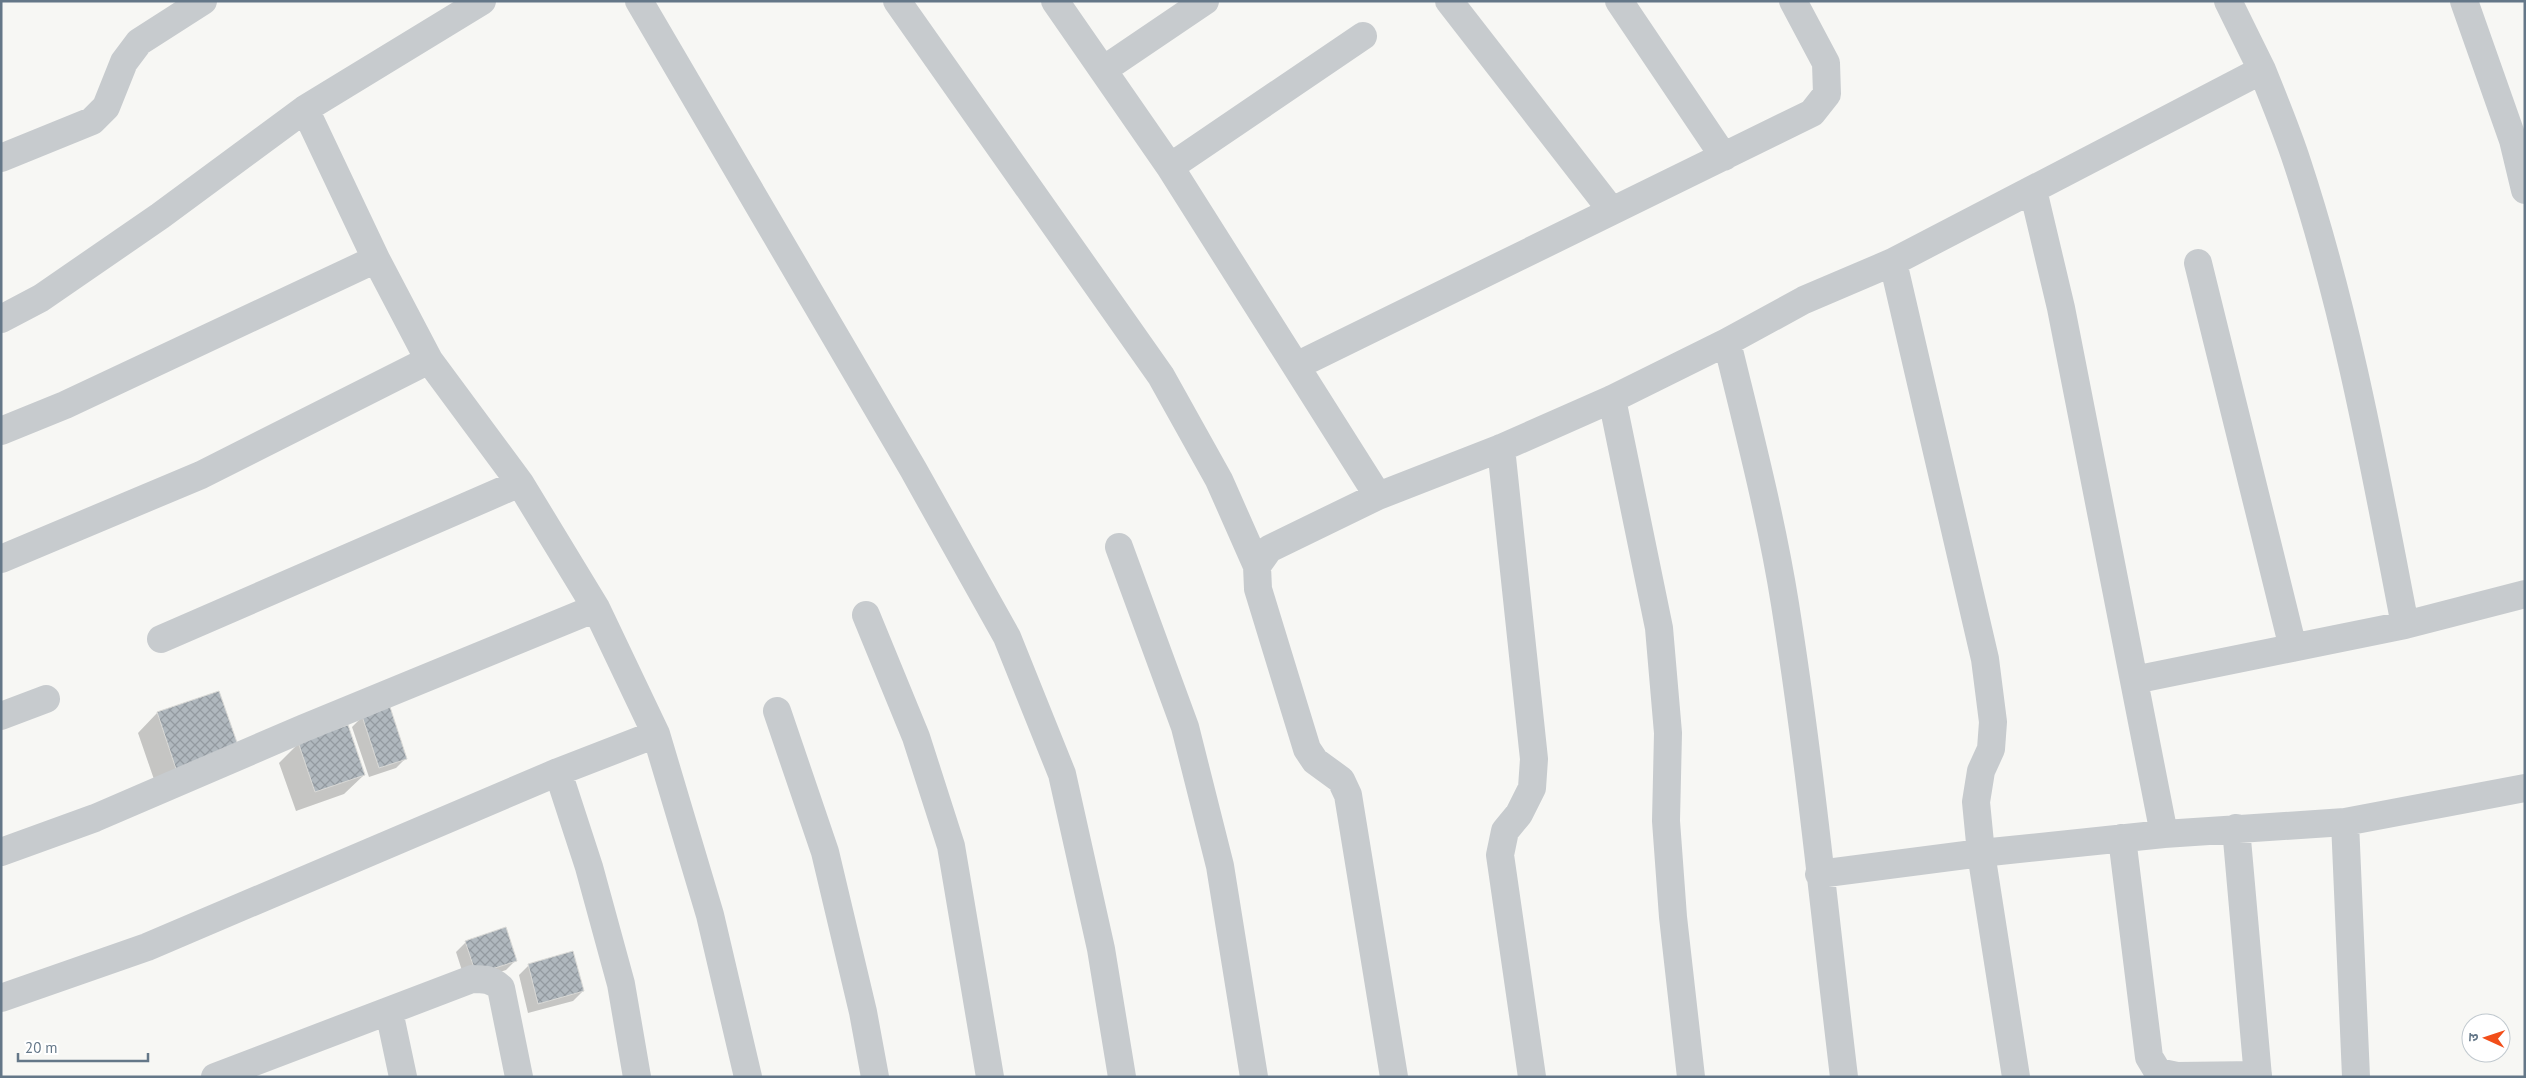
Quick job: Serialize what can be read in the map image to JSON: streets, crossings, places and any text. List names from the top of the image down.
{
  "scale_bar": "20 m",
  "north": "left"
}
